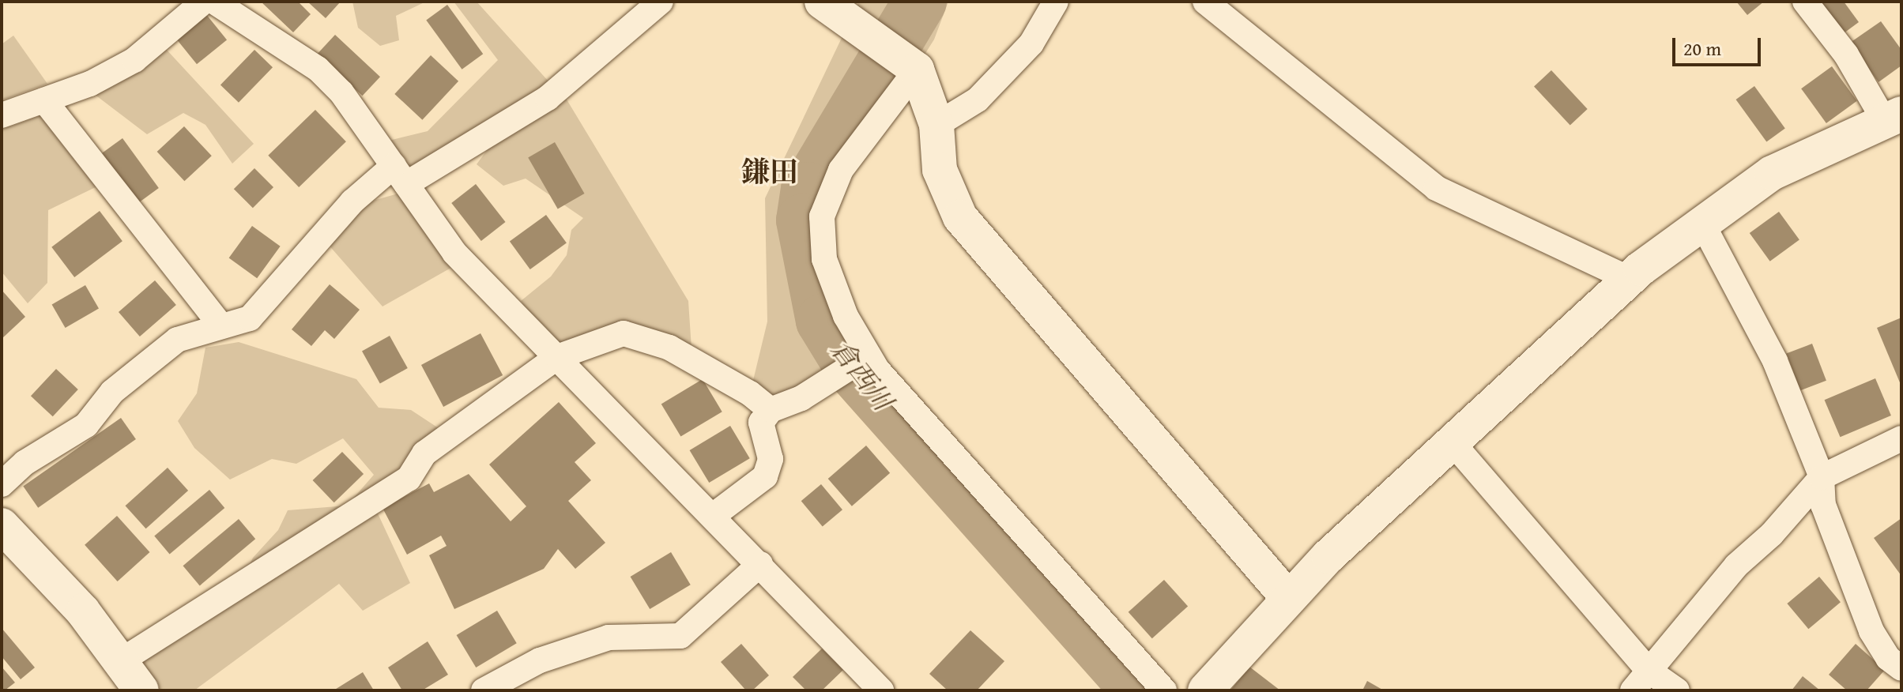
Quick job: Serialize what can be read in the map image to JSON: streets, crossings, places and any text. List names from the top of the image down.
{
  "districts": ["鎌田"],
  "water": ["倉西川"],
  "scale_bar": "20 m"
}
